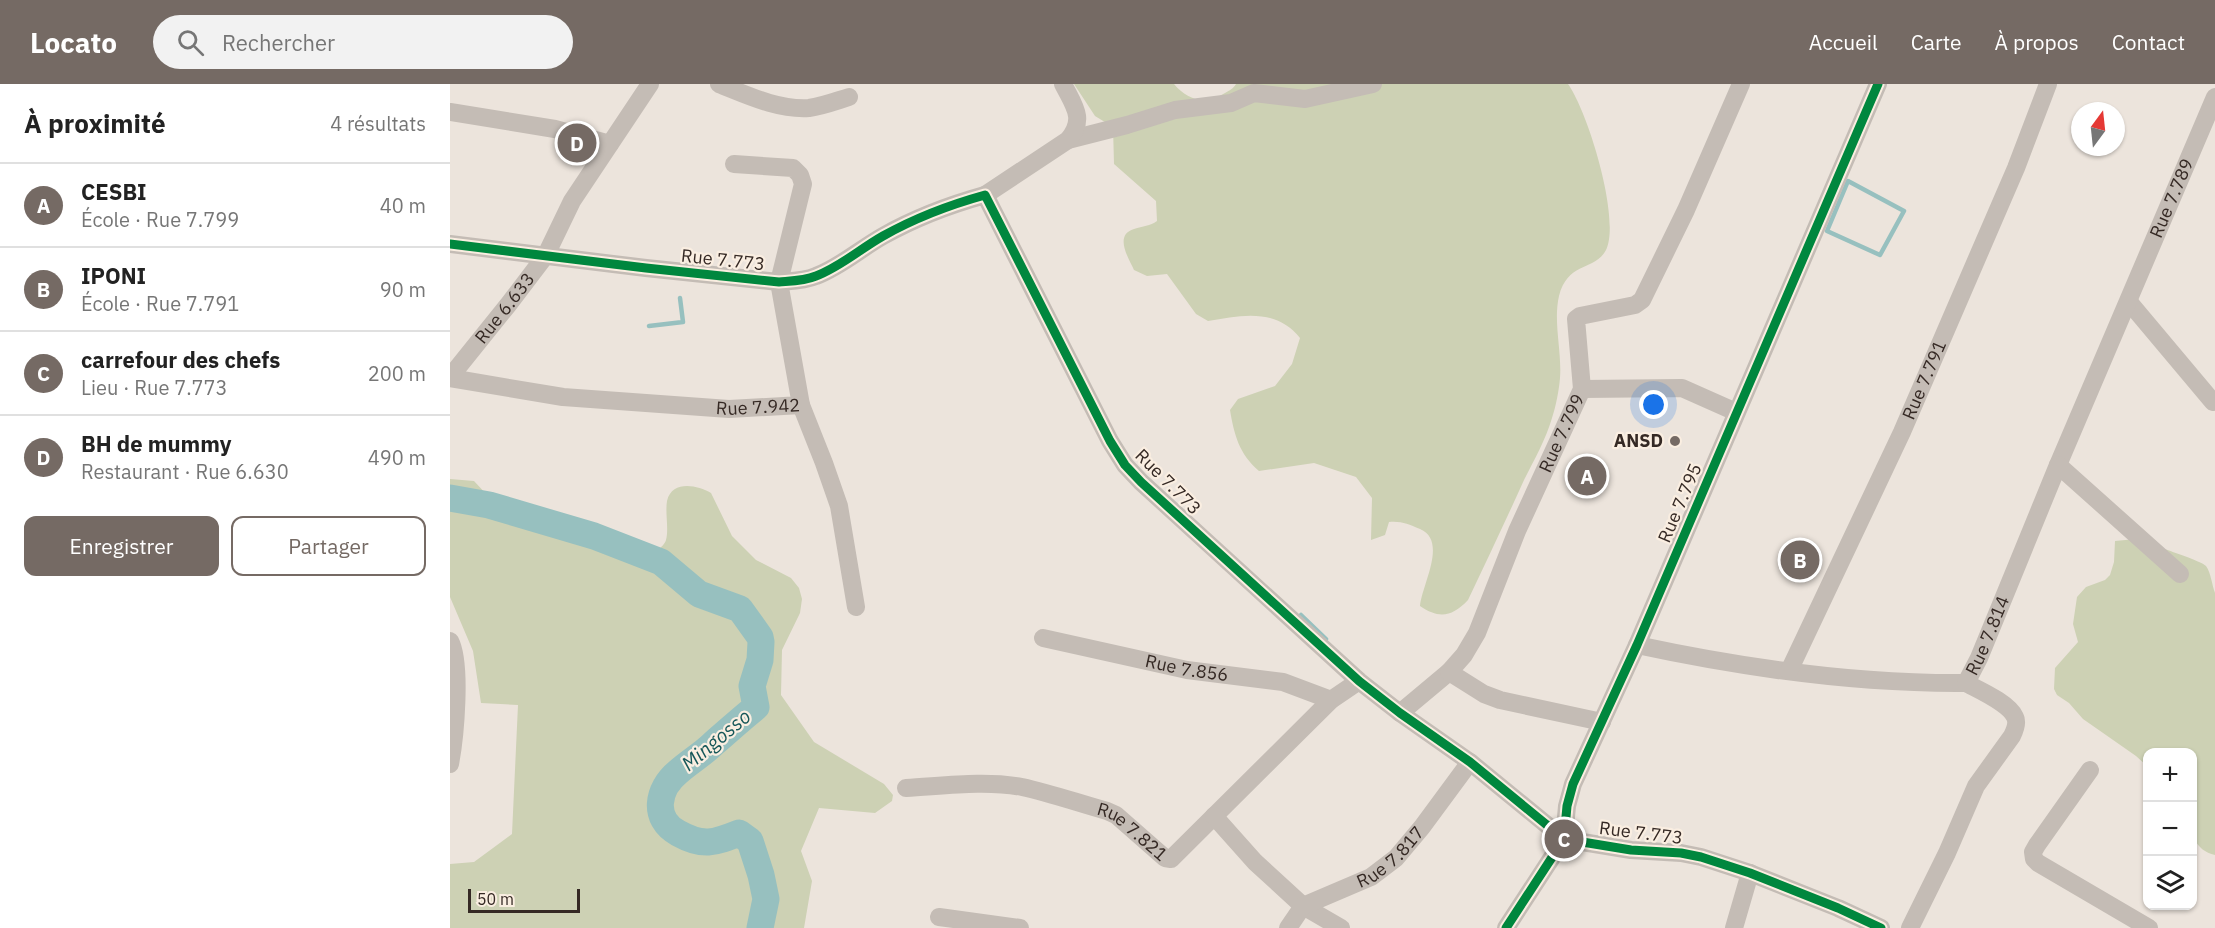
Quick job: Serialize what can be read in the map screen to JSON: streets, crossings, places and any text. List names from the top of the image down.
{
  "streets": {
    "street": [
      "Rue 7.789",
      "Rue 7.773",
      "Rue 6.633",
      "Rue 7.791",
      "Rue 7.942",
      "Rue 7.799",
      "Rue 7.795",
      "Rue 7.814",
      "Rue 7.856",
      "Rue 7.821",
      "Rue 7.817"
    ]
  },
  "crossings": [
    ["Rue 7.789", "Rue 7.814"],
    ["Rue 7.773", "Rue 6.633"],
    ["Rue 7.773", "Rue 7.942"],
    ["Rue 7.773", "Rue 7.799"],
    ["Rue 7.773", "Rue 7.795"],
    ["Rue 7.773", "Rue 7.821"],
    ["Rue 7.773", "Rue 7.817"],
    ["Rue 6.633", "Rue 7.942"],
    ["Rue 7.791", "Rue 7.814"],
    ["Rue 7.795", "Rue 7.814"],
    ["Rue 7.856", "Rue 7.821"]
  ],
  "water": ["Mingosso"],
  "places": ["ANSD"],
  "scale_bar": "50 m",
  "north": "top",
  "page": {
    "header": "Locato",
    "search": "Rechercher",
    "nav": [
      "Accueil",
      "Carte",
      "À propos",
      "Contact"
    ],
    "heading": ["À proximité", "4 résultats"],
    "pins": [
      "D",
      "A",
      "B",
      "C"
    ],
    "list": [
      {
        "mark": "A",
        "name": "CESBI",
        "note": "École · Rue 7.799",
        "value": "40 m"
      },
      {
        "mark": "B",
        "name": "IPONI",
        "note": "École · Rue 7.791",
        "value": "90 m"
      },
      {
        "mark": "C",
        "name": "carrefour des chefs",
        "note": "Lieu · Rue 7.773",
        "value": "200 m"
      },
      {
        "mark": "D",
        "name": "BH de mummy",
        "note": "Restaurant · Rue 6.630",
        "value": "490 m"
      }
    ],
    "buttons": ["Enregistrer", "Partager"],
    "map_buttons": ["+", "−"],
    "scale": "50 m"
  }
}
